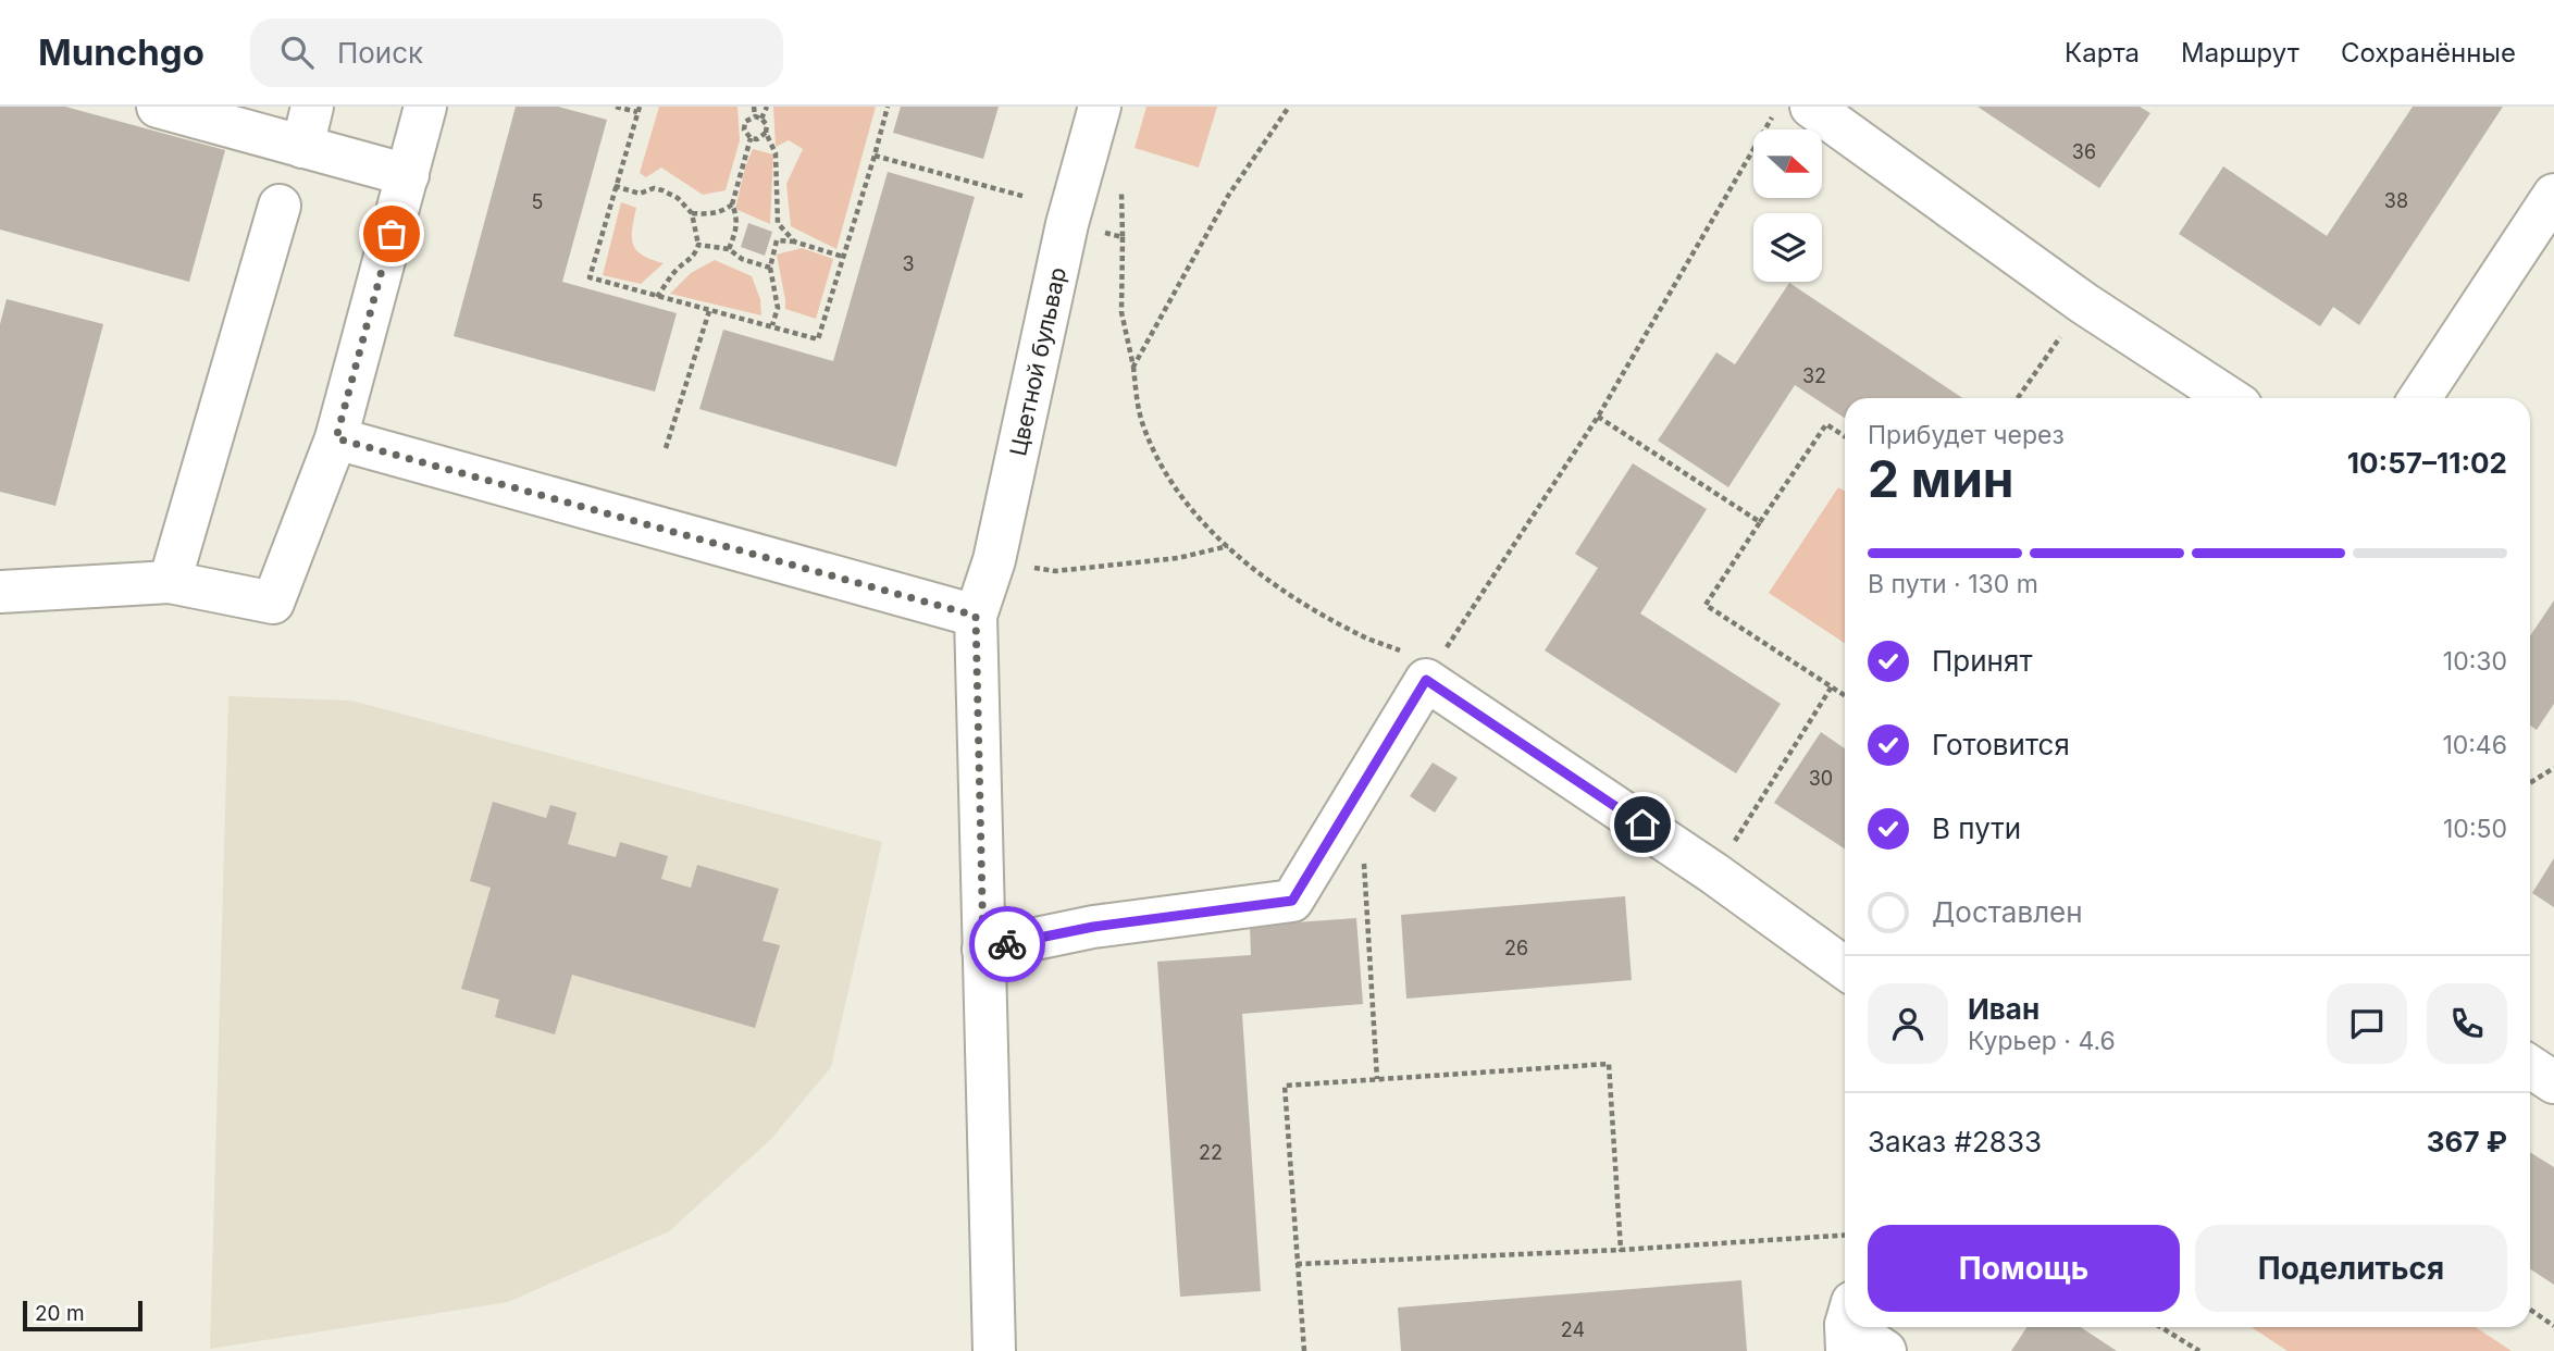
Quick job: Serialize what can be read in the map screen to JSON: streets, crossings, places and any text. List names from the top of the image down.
{
  "streets": {
    "street": ["Цветной бульвар"]
  },
  "house_numbers": [
    "36",
    "38",
    "5",
    "3",
    "32",
    "30",
    "26",
    "22",
    "24"
  ],
  "scale_bar": "20 m",
  "north": "right",
  "page": {
    "header": "Munchgo",
    "search": "Поиск",
    "nav": ["Карта", "Маршрут", "Сохранённые"],
    "heading": ["2 мин", "Прибудет через", "10:57–11:02"],
    "panel": [
      "Иван",
      "Курьер · 4.6",
      "Заказ #2833",
      "367 ₽"
    ],
    "bar": "В пути · 130 m",
    "list": [
      ["Принят", "10:30"],
      ["Готовится", "10:46"],
      ["В пути", "10:50"],
      "Доставлен"
    ],
    "buttons": ["Помощь", "Поделиться"],
    "scale": "20 m"
  }
}
